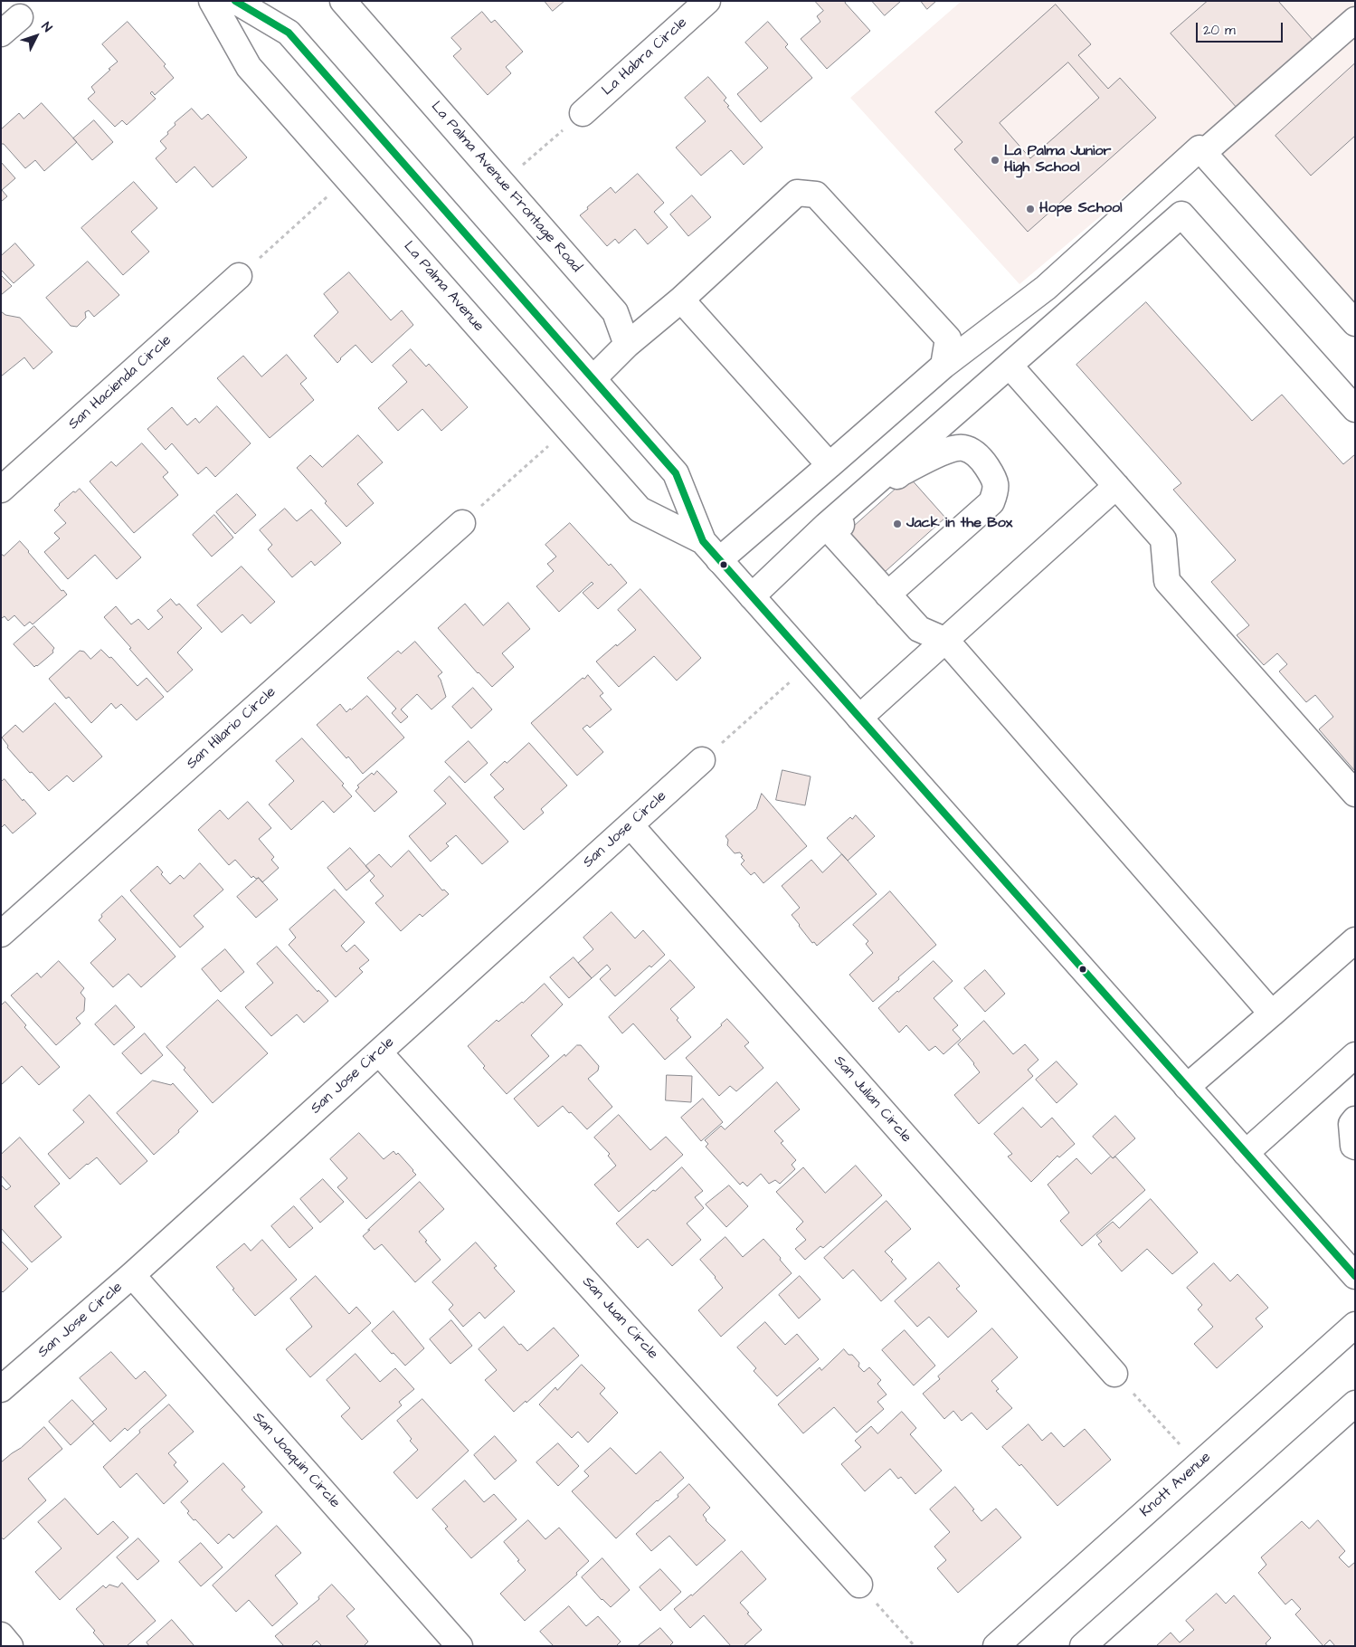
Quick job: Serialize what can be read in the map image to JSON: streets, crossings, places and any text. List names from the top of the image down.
{
  "streets": {
    "street": [
      "La Habra Circle",
      "La Palma Avenue Frontage Road",
      "La Palma Avenue",
      "San Hacienda Circle",
      "San Hilario Circle",
      "San Jose Circle",
      "San Julian Circle",
      "San Juan Circle",
      "San Joaquin Circle",
      "Knott Avenue"
    ]
  },
  "crossings": [
    ["San Jose Circle", "San Julian Circle"],
    ["San Jose Circle", "San Juan Circle"],
    ["San Jose Circle", "San Joaquin Circle"]
  ],
  "places": ["La Palma Junior High School", "Hope School", "Jack in the Box"],
  "scale_bar": "20 m",
  "north": "top right"
}
